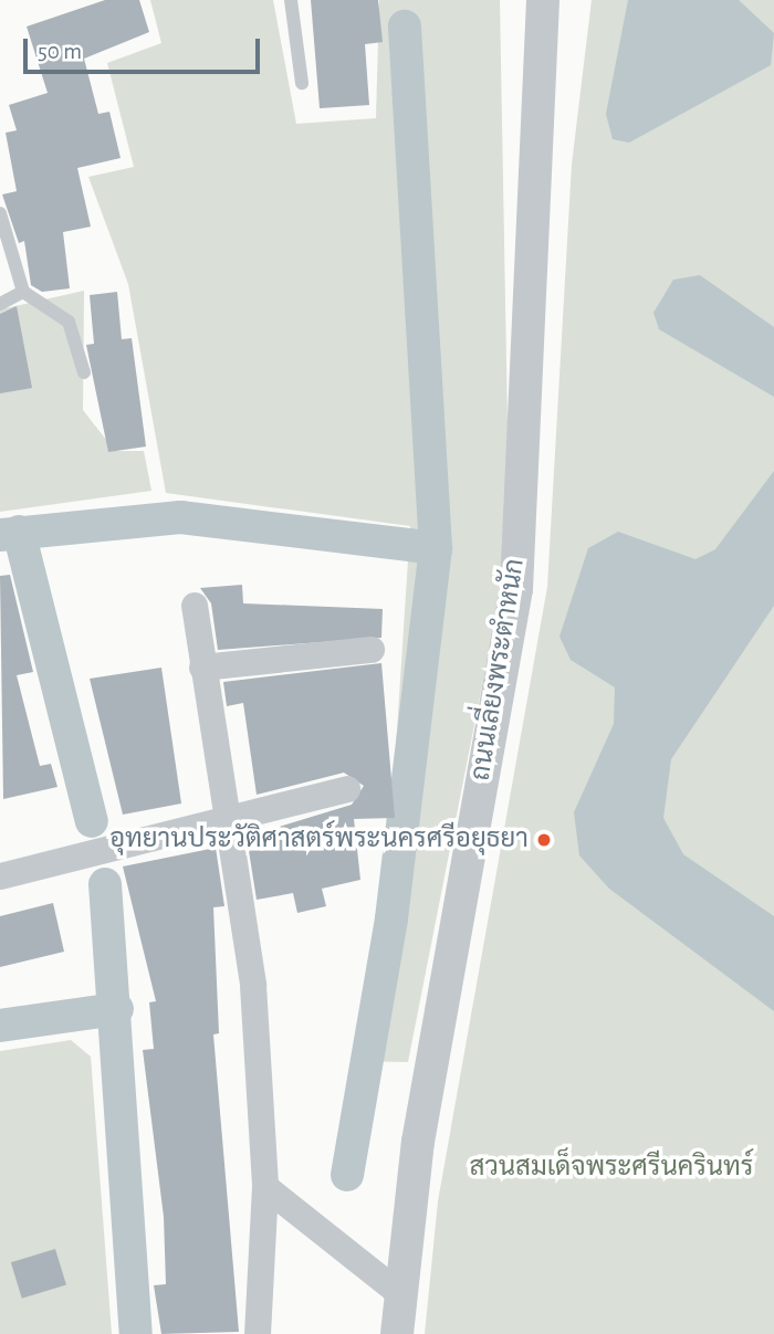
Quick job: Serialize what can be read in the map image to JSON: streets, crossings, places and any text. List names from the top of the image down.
{
  "streets": {
    "street": ["ถนนเลี่ยงพระตำหนัก"]
  },
  "parks": ["สวนสมเด็จพระศรีนครินทร์"],
  "places": ["อุทยานประวัติศาสตร์พระนครศรีอยุธยา"],
  "scale_bar": "50 m"
}
